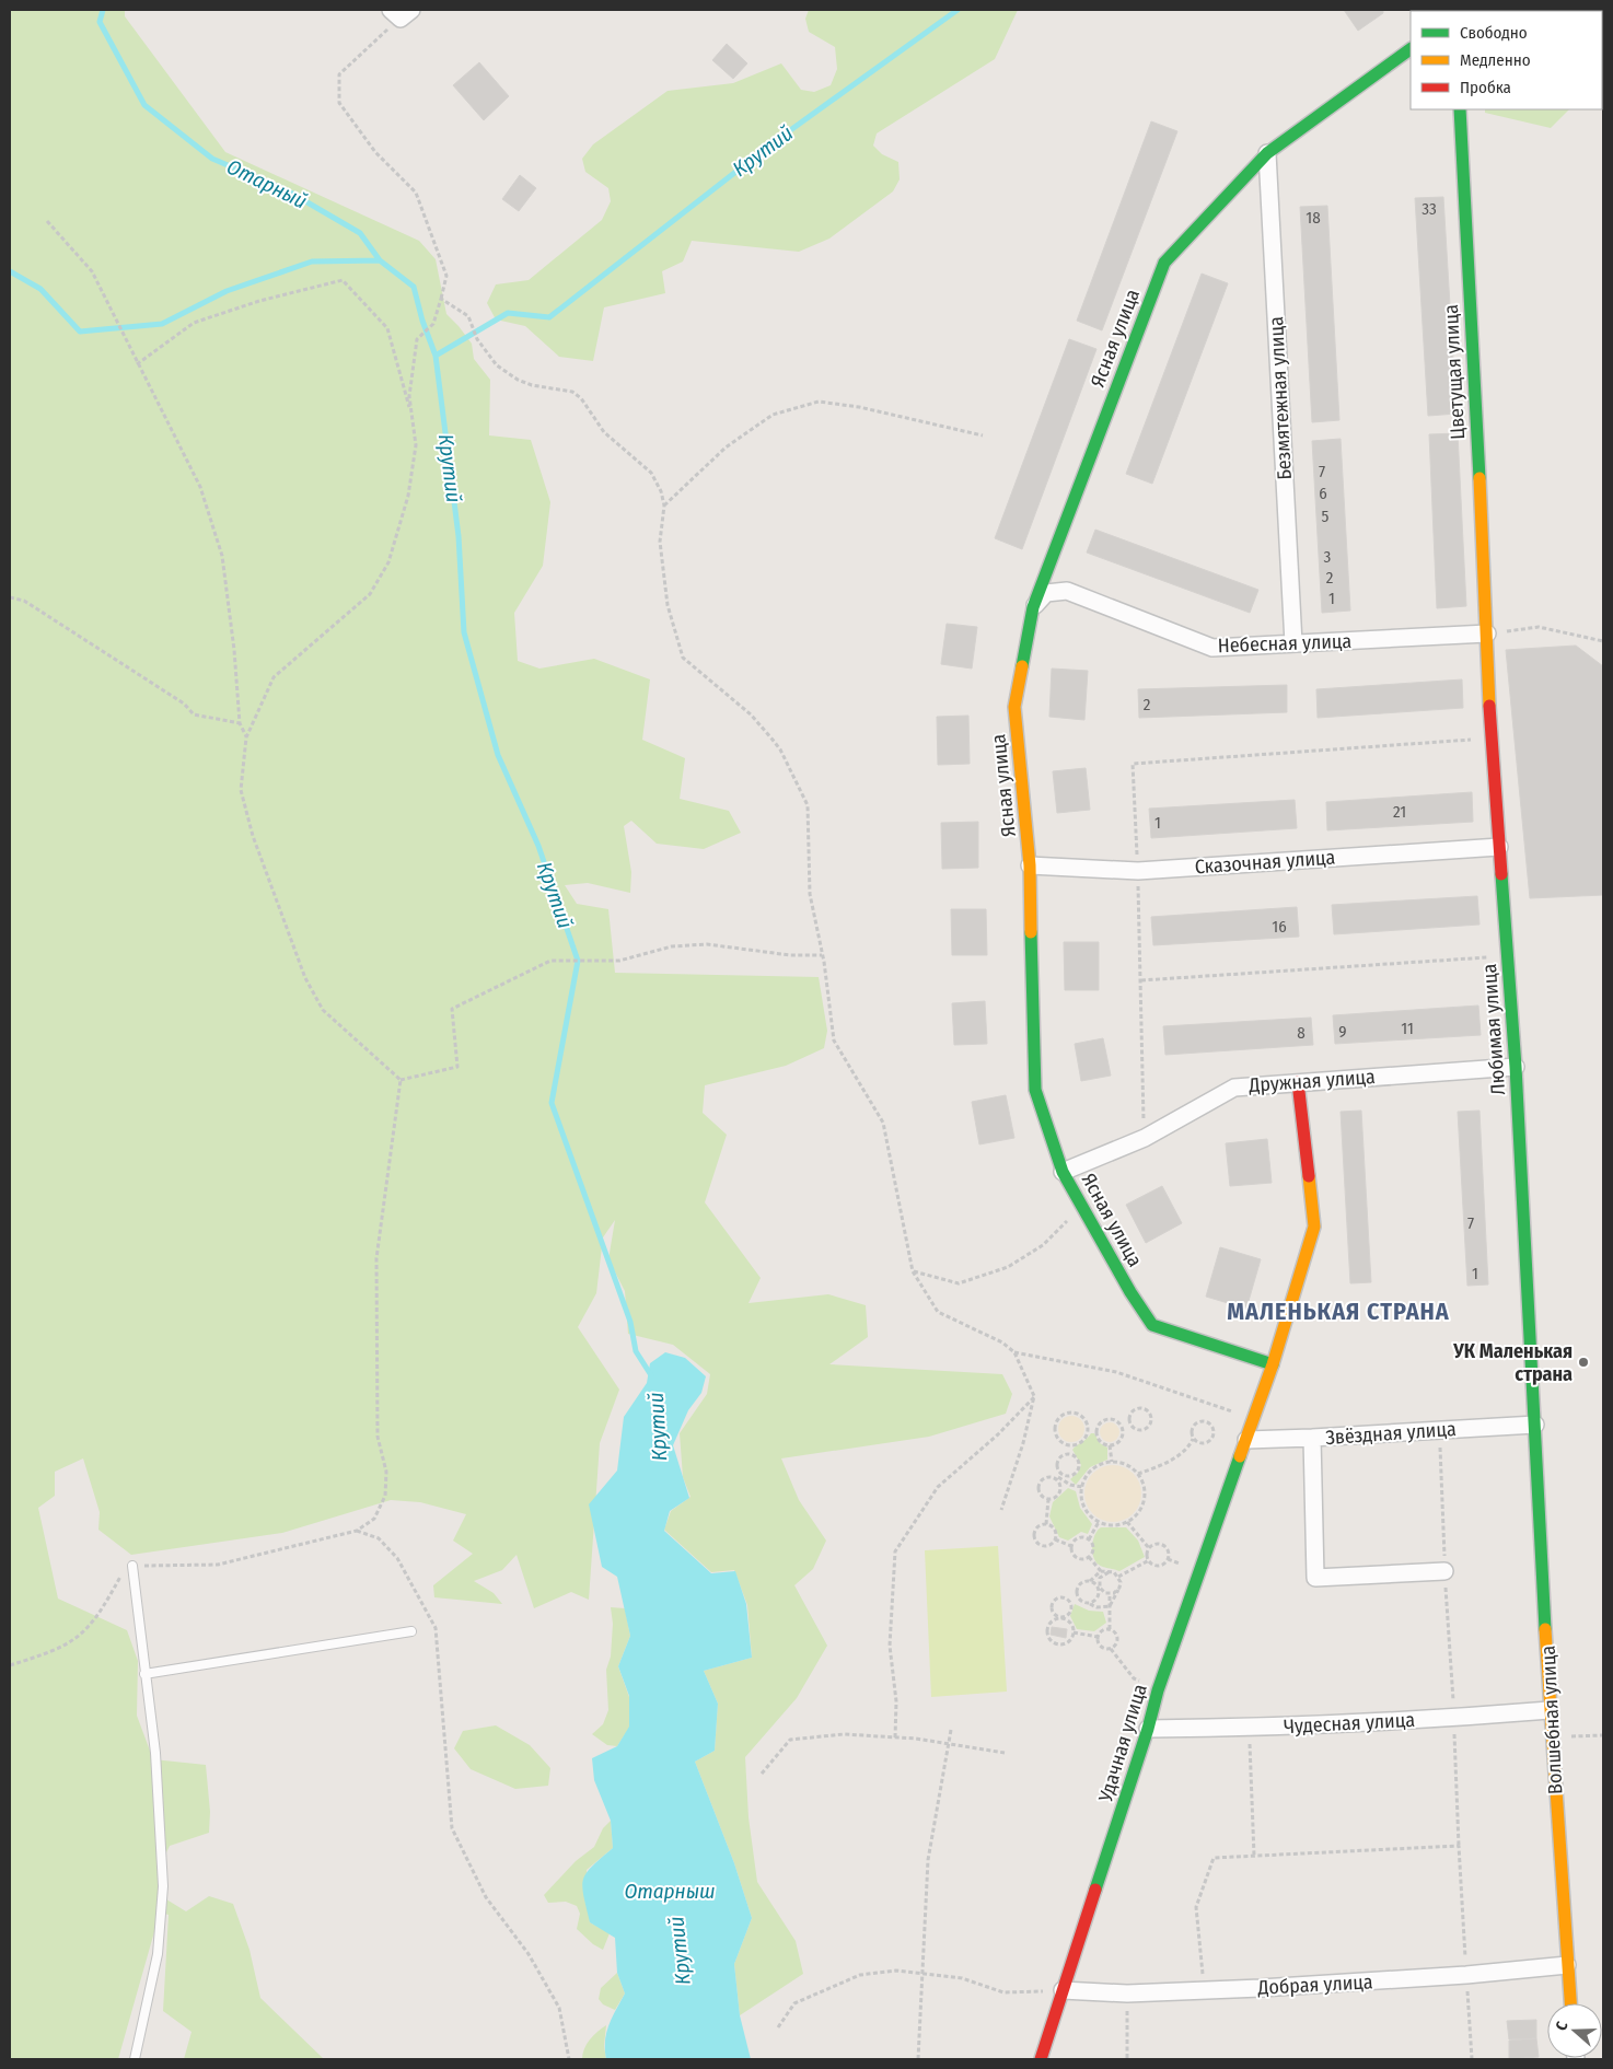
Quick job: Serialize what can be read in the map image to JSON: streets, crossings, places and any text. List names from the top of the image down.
{
  "streets": {
    "street": [
      "Ясная улица",
      "Цветущая улица",
      "Безмятежная улица",
      "Небесная улица",
      "Сказочная улица",
      "Любимая улица",
      "Дружная улица",
      "Звёздная улица",
      "Волшебная улица",
      "Чудесная улица",
      "Удачная улица",
      "Добрая улица"
    ]
  },
  "crossings": [
    ["Ясная улица", "Безмятежная улица"],
    ["Ясная улица", "Небесная улица"],
    ["Ясная улица", "Сказочная улица"],
    ["Ясная улица", "Дружная улица"],
    ["Ясная улица", "Удачная улица"],
    ["Цветущая улица", "Небесная улица"],
    ["Цветущая улица", "Любимая улица"],
    ["Безмятежная улица", "Небесная улица"],
    ["Небесная улица", "Любимая улица"],
    ["Сказочная улица", "Любимая улица"],
    ["Любимая улица", "Дружная улица"],
    ["Любимая улица", "Звёздная улица"],
    ["Любимая улица", "Волшебная улица"],
    ["Дружная улица", "Удачная улица"],
    ["Звёздная улица", "Волшебная улица"],
    ["Звёздная улица", "Удачная улица"],
    ["Волшебная улица", "Чудесная улица"],
    ["Волшебная улица", "Добрая улица"],
    ["Чудесная улица", "Удачная улица"],
    ["Удачная улица", "Добрая улица"]
  ],
  "districts": ["МАЛЕНЬКАЯ СТРАНА"],
  "water": ["Крутий", "Отарный", "Отарныш"],
  "places": ["УК Маленькая страна"],
  "house_numbers": [
    "33",
    "18",
    "7",
    "6",
    "5",
    "3",
    "2",
    "1",
    "2",
    "21",
    "1",
    "16",
    "11",
    "9",
    "8",
    "7",
    "1"
  ],
  "legend": ["Свободно", "Медленно", "Пробка"],
  "north": "left"
}
